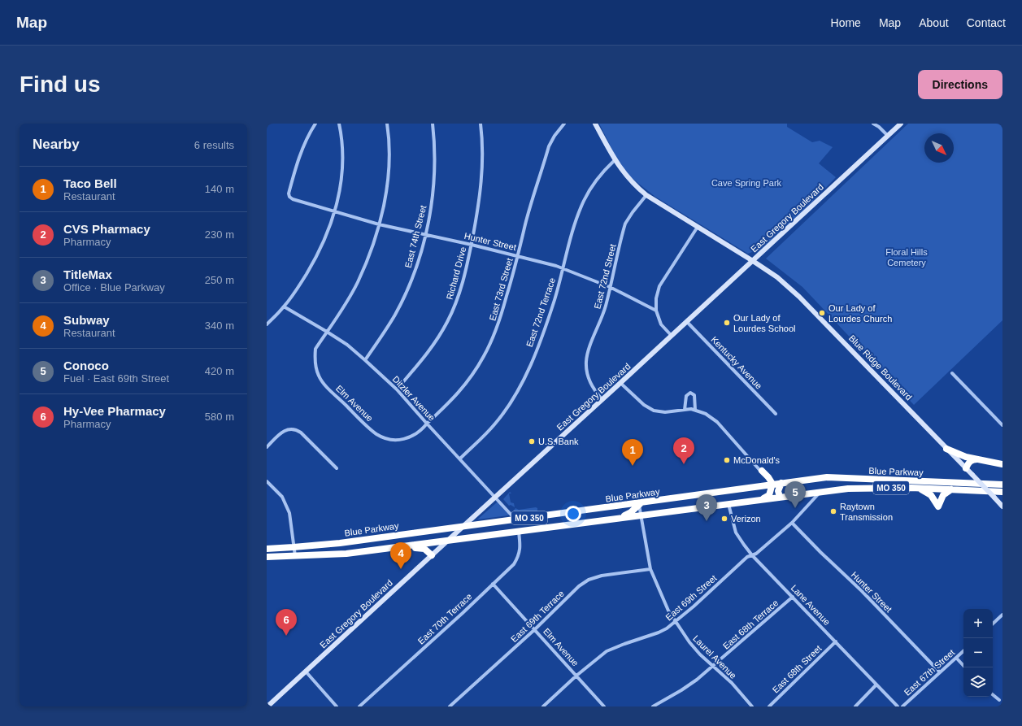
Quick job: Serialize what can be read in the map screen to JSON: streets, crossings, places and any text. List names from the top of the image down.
{
  "streets": {
    "highway": ["Blue Parkway", "MO 350"],
    "main road": ["East Gregory Boulevard", "Blue Ridge Boulevard"],
    "street": [
      "East 74th Street",
      "Hunter Street",
      "Richard Drive",
      "East 72nd Street",
      "East 73rd Street",
      "East 72nd Terrace",
      "Kentucky Avenue",
      "Ditzler Avenue",
      "Elm Avenue",
      "East 69th Street",
      "Lane Avenue",
      "East 69th Terrace",
      "East 70th Terrace",
      "East 68th Terrace",
      "Laurel Avenue",
      "East 68th Street",
      "East 67th Street"
    ]
  },
  "crossings": [
    ["East Gregory Boulevard", "East 72nd Street"],
    ["East Gregory Boulevard", "Kentucky Avenue"],
    ["East Gregory Boulevard", "Blue Ridge Boulevard"],
    ["East Gregory Boulevard", "Ditzler Avenue"],
    ["East Gregory Boulevard", "Blue Parkway"],
    ["East 74th Street", "Hunter Street"],
    ["East 74th Street", "Ditzler Avenue"],
    ["Hunter Street", "Richard Drive"],
    ["Hunter Street", "East 72nd Street"],
    ["Hunter Street", "East 73rd Street"],
    ["Hunter Street", "East 72nd Terrace"],
    ["Hunter Street", "Elm Avenue"],
    ["Hunter Street", "East 69th Street"],
    ["Hunter Street", "East 67th Street"],
    ["Richard Drive", "Ditzler Avenue"],
    ["East 72nd Street", "Blue Ridge Boulevard"],
    ["East 73rd Street", "Ditzler Avenue"],
    ["East 73rd Street", "Elm Avenue"],
    ["East 72nd Terrace", "Blue Ridge Boulevard"],
    ["East 72nd Terrace", "Ditzler Avenue"],
    ["Ditzler Avenue", "Elm Avenue"],
    ["Ditzler Avenue", "Blue Parkway"],
    ["Elm Avenue", "East 69th Street"],
    ["Elm Avenue", "East 69th Terrace"],
    ["Elm Avenue", "East 70th Terrace"],
    ["Blue Parkway", "East 69th Street"],
    ["Blue Parkway", "Lane Avenue"],
    ["Blue Parkway", "East 70th Terrace"],
    ["Blue Parkway", "Laurel Avenue"],
    ["East 69th Street", "Lane Avenue"],
    ["East 69th Street", "Laurel Avenue"],
    ["Lane Avenue", "East 68th Terrace"],
    ["Lane Avenue", "East 68th Street"],
    ["East 69th Terrace", "Laurel Avenue"],
    ["East 68th Terrace", "Laurel Avenue"]
  ],
  "parks": ["Cave Spring Park", "Floral Hills Cemetery"],
  "places": [
    "Our Lady of Lourdes Church",
    "Our Lady of Lourdes School",
    "U.S. Bank",
    "McDonald's",
    "Raytown Transmission",
    "Verizon"
  ],
  "north": "bottom right",
  "page": {
    "header": "Map",
    "nav": [
      "Home",
      "Map",
      "About",
      "Contact"
    ],
    "buttons": "Directions",
    "title": "Find us",
    "heading": ["Nearby", "6 results"],
    "list": [
      {
        "mark": "1",
        "name": "Taco Bell",
        "note": "Restaurant",
        "value": "140 m"
      },
      {
        "mark": "2",
        "name": "CVS Pharmacy",
        "note": "Pharmacy",
        "value": "230 m"
      },
      {
        "mark": "3",
        "name": "TitleMax",
        "note": "Office · Blue Parkway",
        "value": "250 m"
      },
      {
        "mark": "4",
        "name": "Subway",
        "note": "Restaurant",
        "value": "340 m"
      },
      {
        "mark": "5",
        "name": "Conoco",
        "note": "Fuel · East 69th Street",
        "value": "420 m"
      },
      {
        "mark": "6",
        "name": "Hy-Vee Pharmacy",
        "note": "Pharmacy",
        "value": "580 m"
      }
    ],
    "pins": [
      "2",
      "1",
      "5",
      "3",
      "4",
      "6"
    ],
    "map_buttons": ["+", "−"]
  }
}
